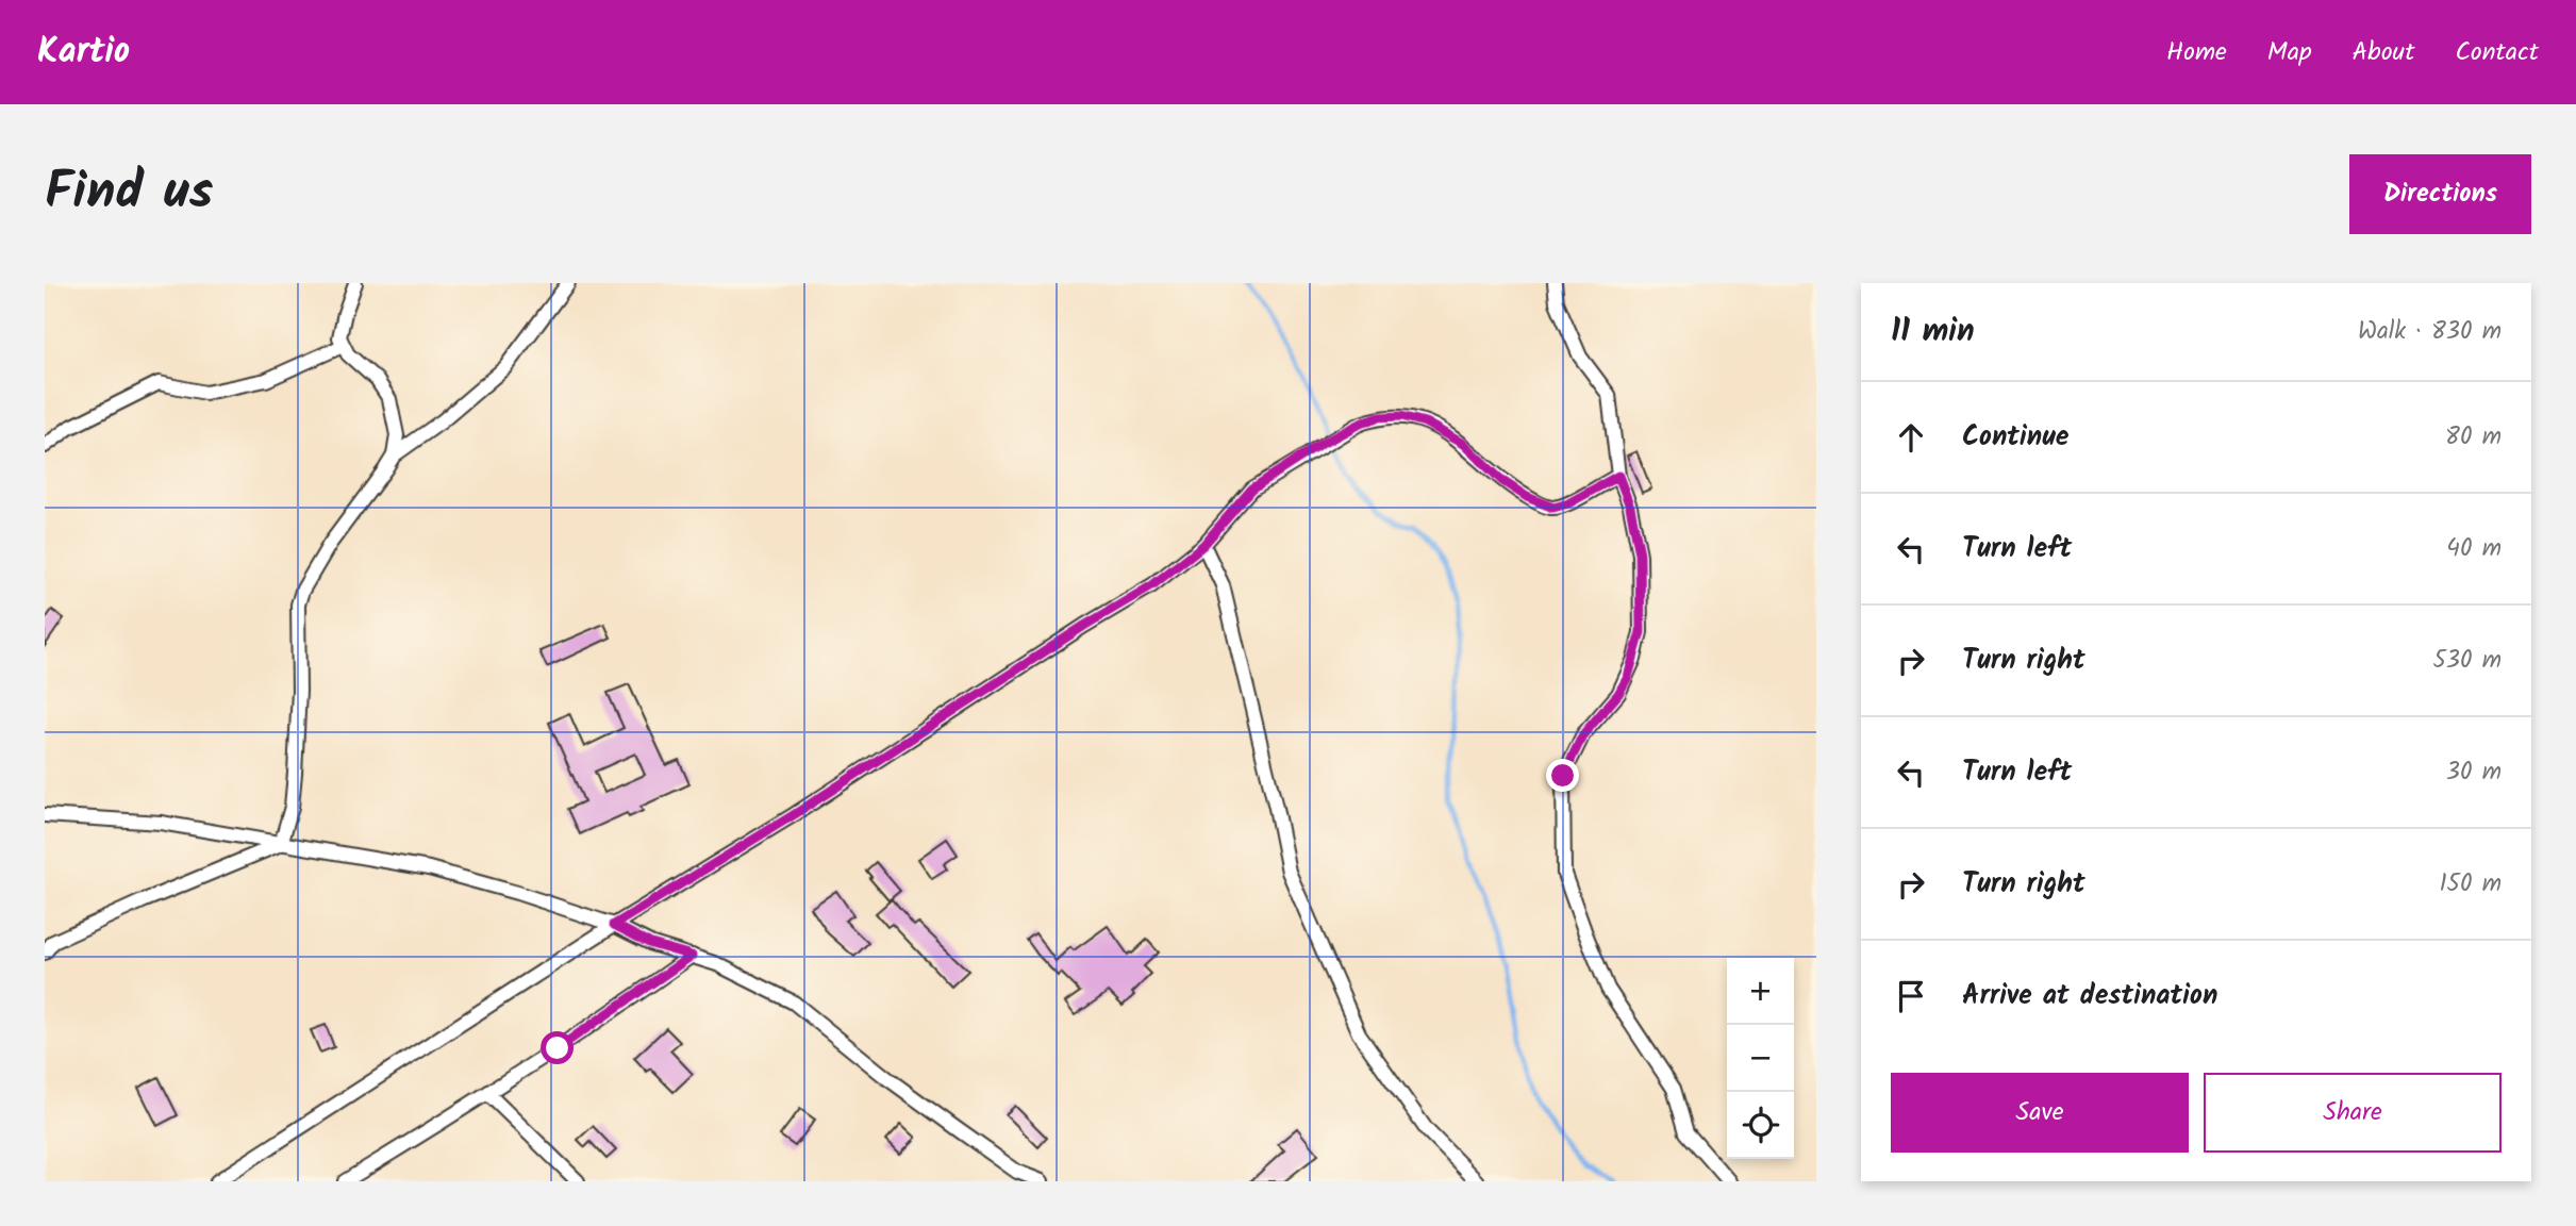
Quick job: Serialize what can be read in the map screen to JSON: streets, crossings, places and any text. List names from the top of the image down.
{
  "page": {
    "header": "Kartio",
    "nav": [
      "Home",
      "Map",
      "About",
      "Contact"
    ],
    "title": "Find us",
    "buttons": [
      "Directions",
      ["Save", "Share"]
    ],
    "heading": ["11 min", "Walk · 830 m"],
    "list": [
      ["Continue", "80 m"],
      ["Turn left", "40 m"],
      ["Turn right", "530 m"],
      ["Turn left", "30 m"],
      ["Turn right", "150 m"],
      "Arrive at destination"
    ],
    "map_buttons": ["+", "−"]
  }
}
